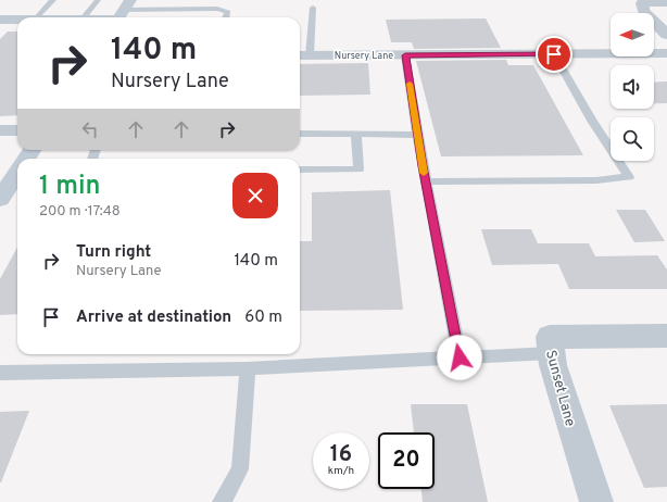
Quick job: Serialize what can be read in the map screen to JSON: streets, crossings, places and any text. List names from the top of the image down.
{
  "streets": {
    "street": ["Nursery Lane", "Sunset Lane"]
  },
  "north": "left",
  "page": {
    "turn": ["140 m", "Nursery Lane"],
    "heading": ["1 min", "200 m · 17:48"],
    "list": [
      {
        "name": "Turn right",
        "note": "Nursery Lane",
        "value": "140 m"
      },
      {
        "name": "Arrive at destination",
        "value": "60 m"
      }
    ],
    "speed": "16 km/h",
    "limit": "20"
  }
}
